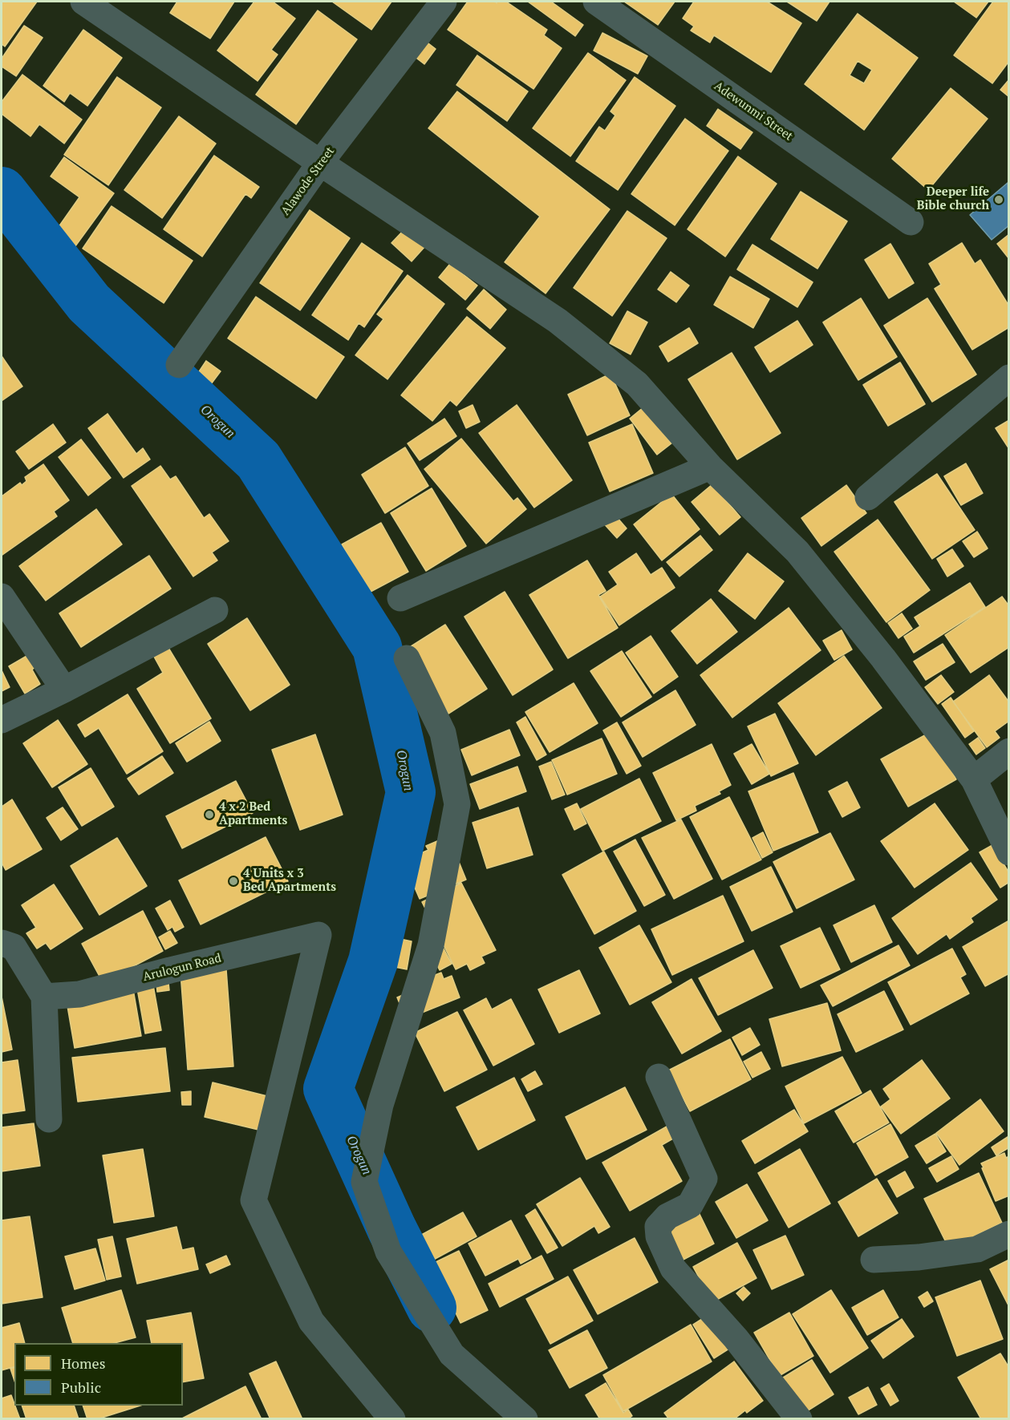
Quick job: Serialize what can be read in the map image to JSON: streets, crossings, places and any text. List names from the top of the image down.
{
  "streets": {
    "street": ["Adewunmi Street", "Alawode Street", "Arulogun Road"]
  },
  "water": ["Orogun"],
  "places": ["Deeper life Bible church", "4 x 2 Bed Apartments", "4 Units x 3 Bed Apartments"],
  "legend": ["Homes", "Public"]
}
